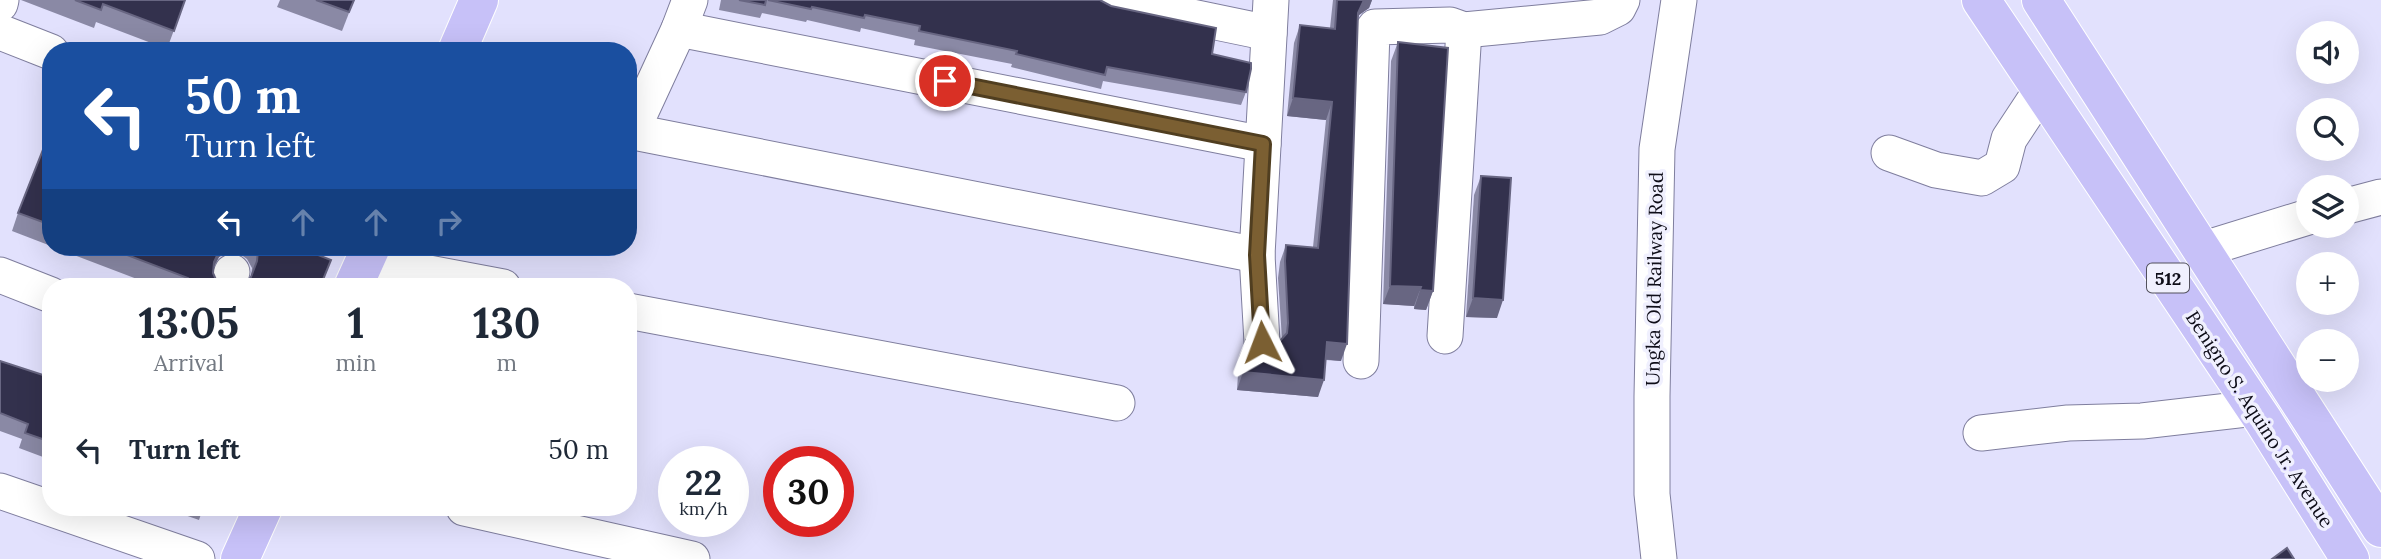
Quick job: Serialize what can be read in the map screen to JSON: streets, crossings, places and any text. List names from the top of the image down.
{
  "streets": {
    "main road": ["512", "Benigno S. Aquino Jr. Avenue"],
    "street": ["Ungka Old Railway Road"]
  },
  "page": {
    "map_buttons": ["+", "−"],
    "turn": ["50 m", "Turn left"],
    "eta": [
      "13:05",
      "Arrival",
      "1",
      "min",
      "130",
      "m"
    ],
    "list": [
      {
        "name": "Turn left",
        "value": "50 m"
      }
    ],
    "speed": "22 km/h",
    "limit": "30"
  }
}
